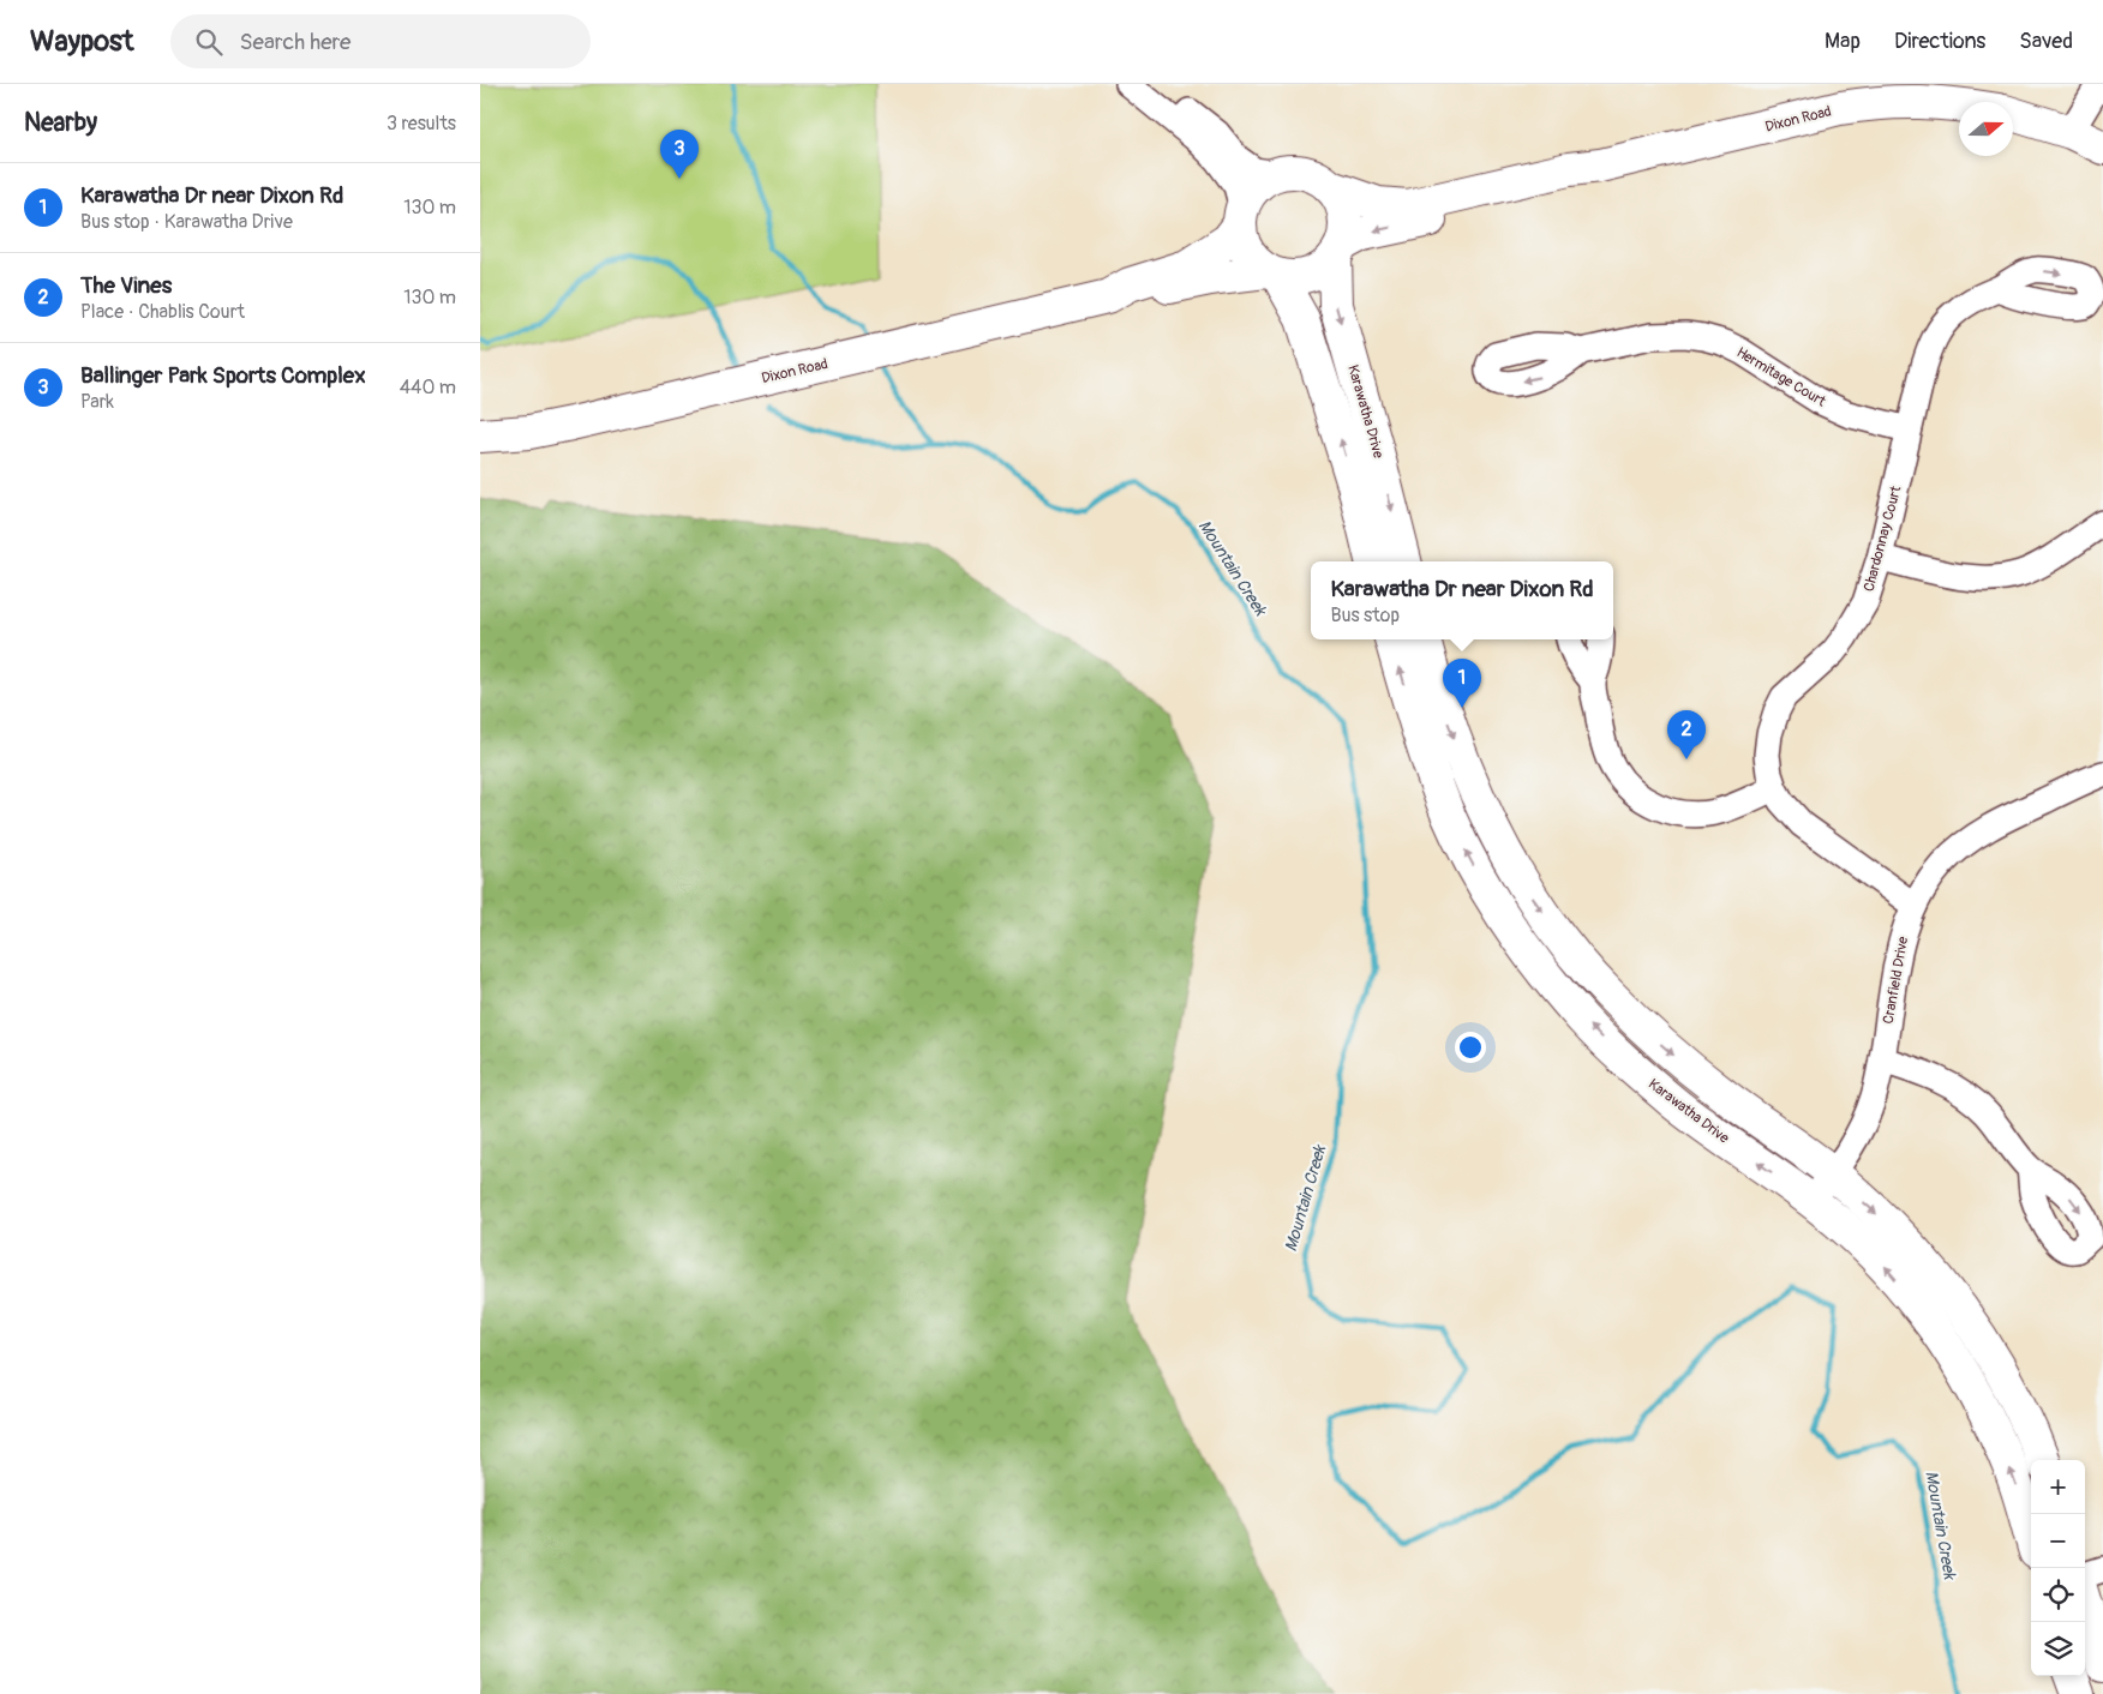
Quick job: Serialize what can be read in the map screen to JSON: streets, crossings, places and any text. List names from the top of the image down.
{
  "streets": {
    "main road": ["Dixon Road", "Karawatha Drive"],
    "street": ["Hermitage Court", "Chardonnay Court", "Cranfield Drive"]
  },
  "crossings": [
    ["Dixon Road", "Karawatha Drive"],
    ["Hermitage Court", "Chardonnay Court"],
    ["Karawatha Drive", "Cranfield Drive"],
    ["Chardonnay Court", "Cranfield Drive"]
  ],
  "water": ["Mountain Creek"],
  "north": "right",
  "page": {
    "header": "Waypost",
    "search": "Search here",
    "nav": ["Map", "Directions", "Saved"],
    "heading": ["Nearby", "3 results"],
    "pins": ["3", "1", "2"],
    "list": [
      {
        "mark": "1",
        "name": "Karawatha Dr near Dixon Rd",
        "note": "Bus stop · Karawatha Drive",
        "value": "130 m"
      },
      {
        "mark": "2",
        "name": "The Vines",
        "note": "Place · Chablis Court",
        "value": "130 m"
      },
      {
        "mark": "3",
        "name": "Ballinger Park Sports Complex",
        "note": "Park",
        "value": "440 m"
      }
    ],
    "popup": ["Karawatha Dr near Dixon Rd", "Bus stop"],
    "map_buttons": ["+", "−"]
  }
}
